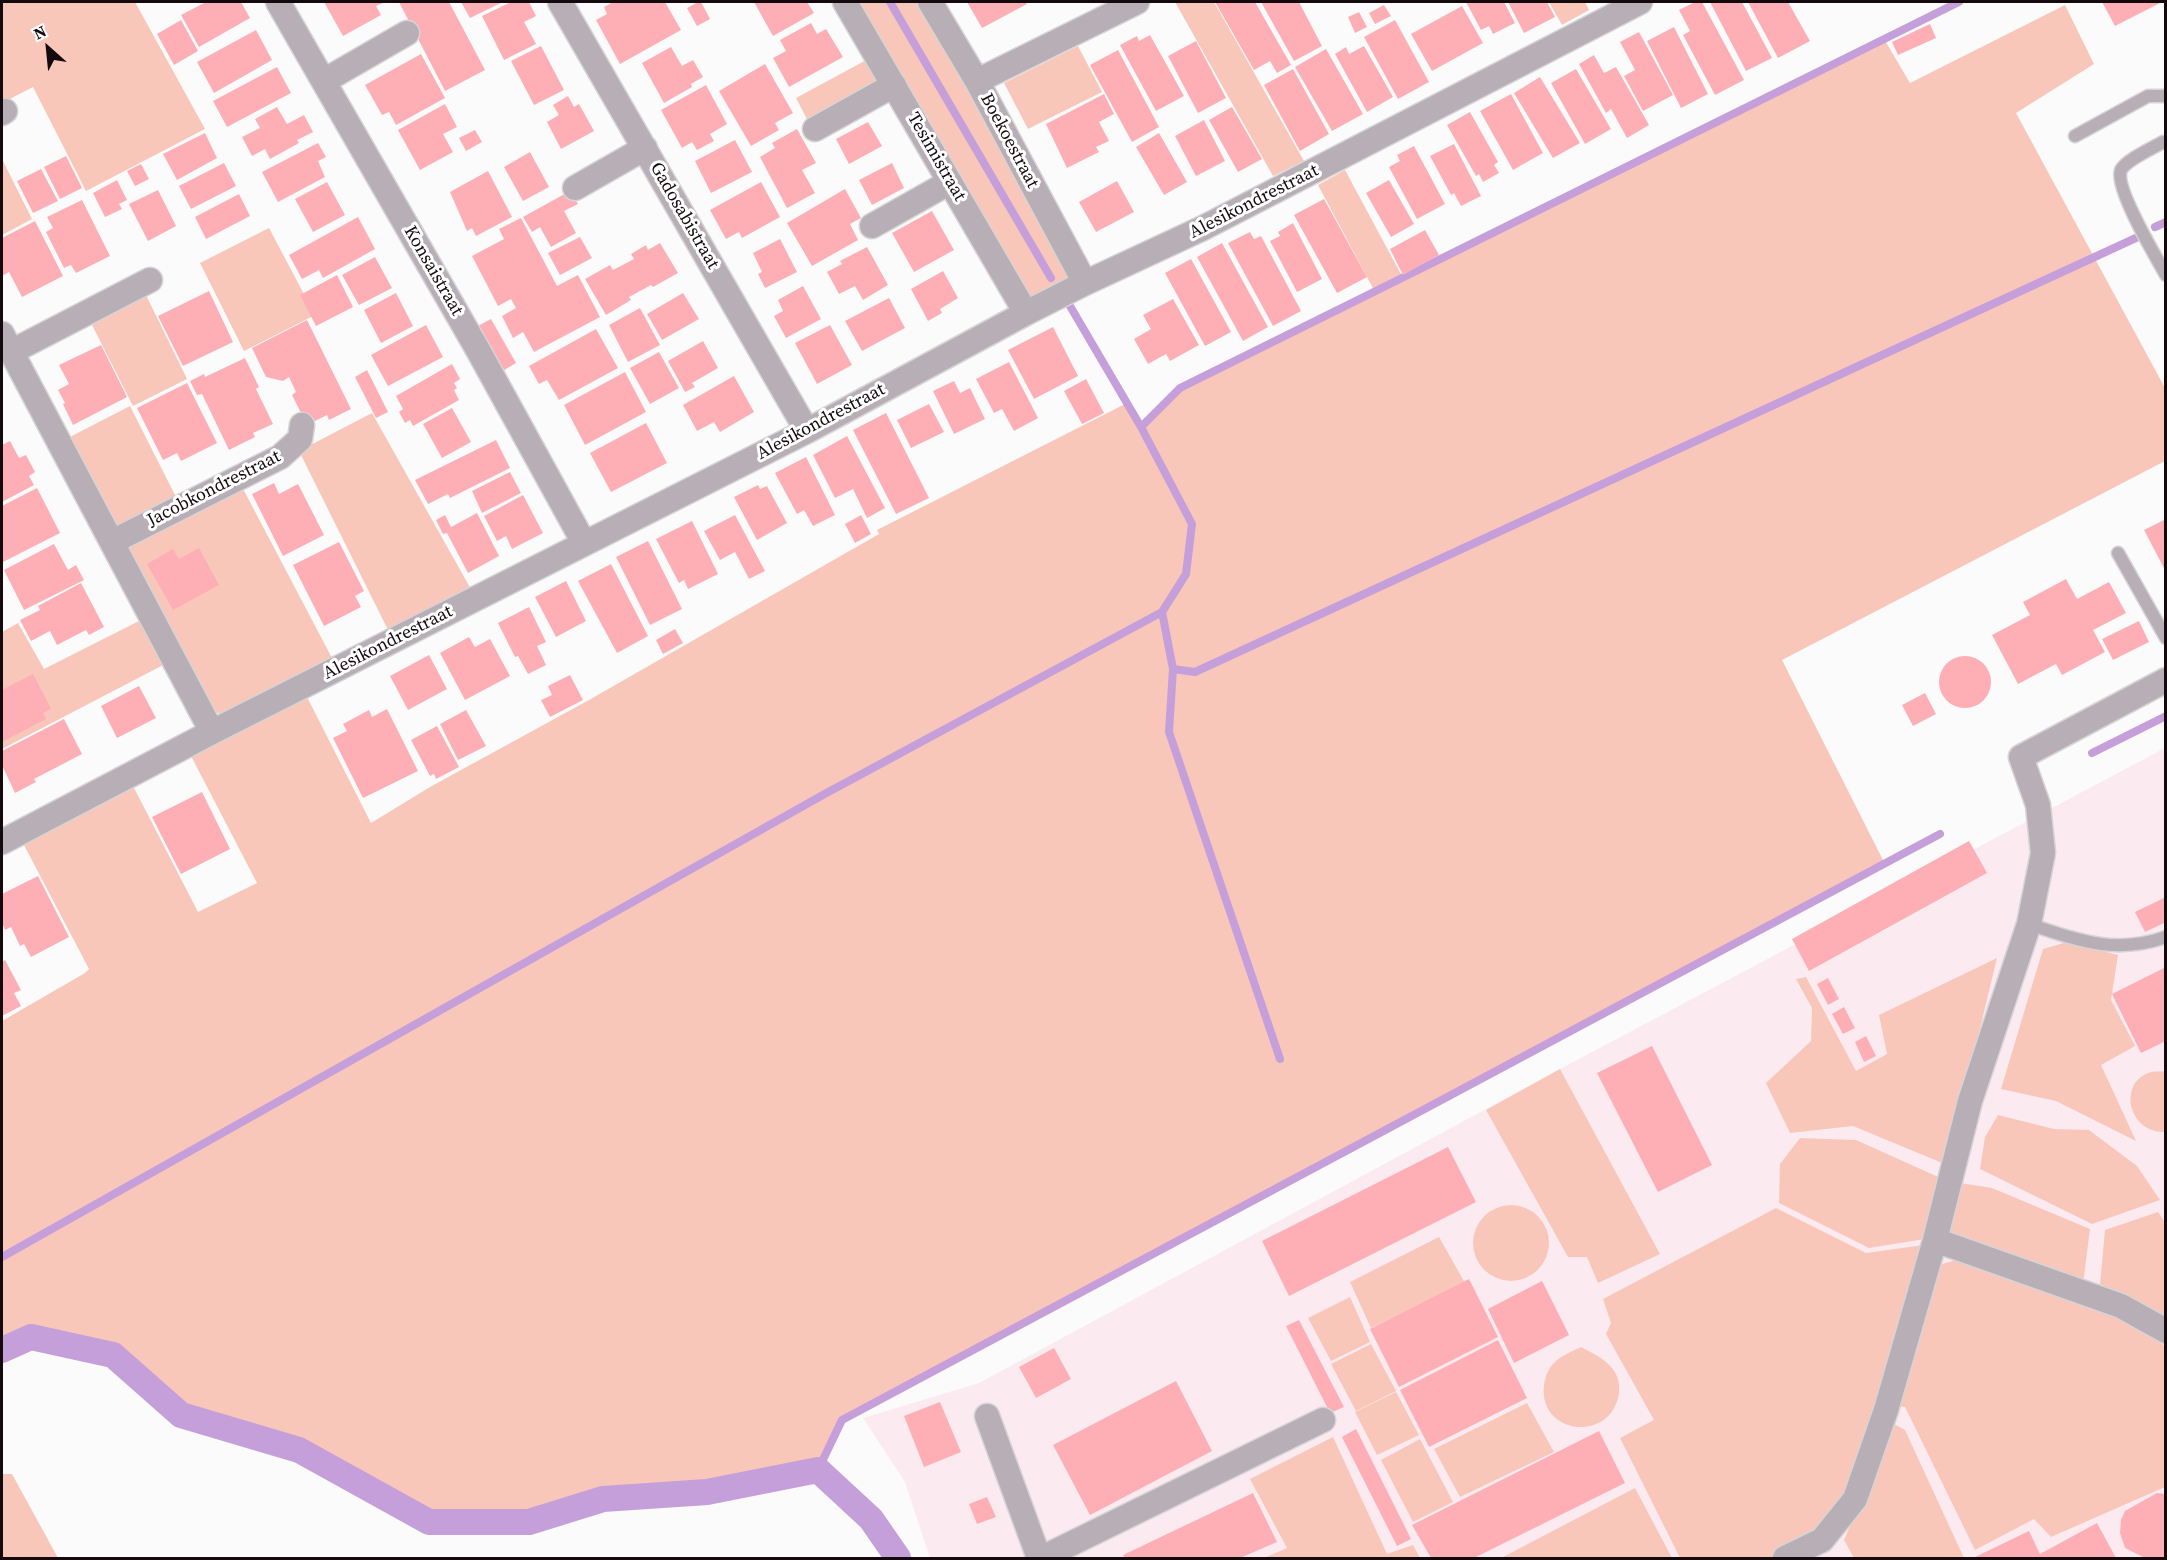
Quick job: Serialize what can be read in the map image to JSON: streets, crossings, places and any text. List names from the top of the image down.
{
  "streets": {
    "street": [
      "Boekoestraat",
      "Tesimistraat",
      "Alesikondrestraat",
      "Gadosabistraat",
      "Konsaistraat",
      "Jacobkondrestraat"
    ]
  },
  "crossings": [
    ["Boekoestraat", "Alesikondrestraat"],
    ["Tesimistraat", "Alesikondrestraat"],
    ["Alesikondrestraat", "Gadosabistraat"],
    ["Alesikondrestraat", "Konsaistraat"]
  ],
  "north": "top left"
}
